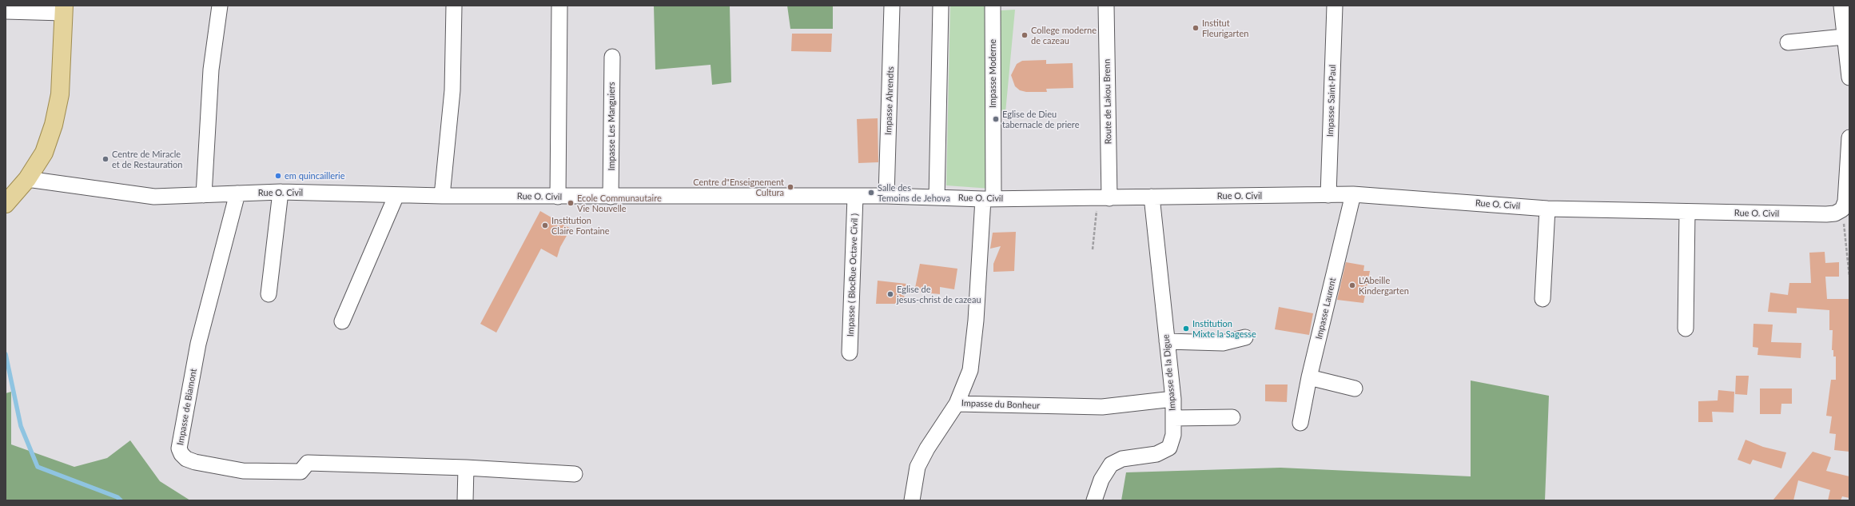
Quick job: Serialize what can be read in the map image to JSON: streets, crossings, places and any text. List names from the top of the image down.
{
  "streets": {
    "street": [
      "Impasse Moderne",
      "Impasse Ahrendts",
      "Impasse Saint-Paul",
      "Route de Lakou Brenn",
      "Impasse Les Manguiers",
      "Rue O. Civil",
      "Impasse ( BlocRue Octave Civil )",
      "Impasse Laurent",
      "Impasse de la Digue",
      "Impasse du Bonheur",
      "Impasse de Biamont"
    ]
  },
  "crossings": [
    ["Impasse Moderne", "Rue O. Civil"],
    ["Impasse Moderne", "Impasse du Bonheur"],
    ["Impasse Ahrendts", "Rue O. Civil"],
    ["Impasse Saint-Paul", "Rue O. Civil"],
    ["Route de Lakou Brenn", "Rue O. Civil"],
    ["Impasse Les Manguiers", "Rue O. Civil"],
    ["Rue O. Civil", "Impasse ( BlocRue Octave Civil )"],
    ["Rue O. Civil", "Impasse Laurent"],
    ["Rue O. Civil", "Impasse de la Digue"],
    ["Rue O. Civil", "Impasse du Bonheur"],
    ["Rue O. Civil", "Impasse de Biamont"],
    ["Impasse de la Digue", "Impasse du Bonheur"]
  ],
  "places": [
    "Institut Fleurigarten",
    "College moderne de cazeau",
    "Eglise de Dieu tabernacle de priere",
    "Centre de Miracle et de Restauration",
    "em quincaillerie",
    "Centre d\"Enseignement Cultura",
    "Salle des Temoins de Jehova",
    "Ecole Communautaire Vie Nouvelle",
    "Institution Claire Fontaine",
    "L'Abeille Kindergarten",
    "Eglise de jesus-christ de cazeau",
    "Institution Mixte la Sagesse"
  ]
}
